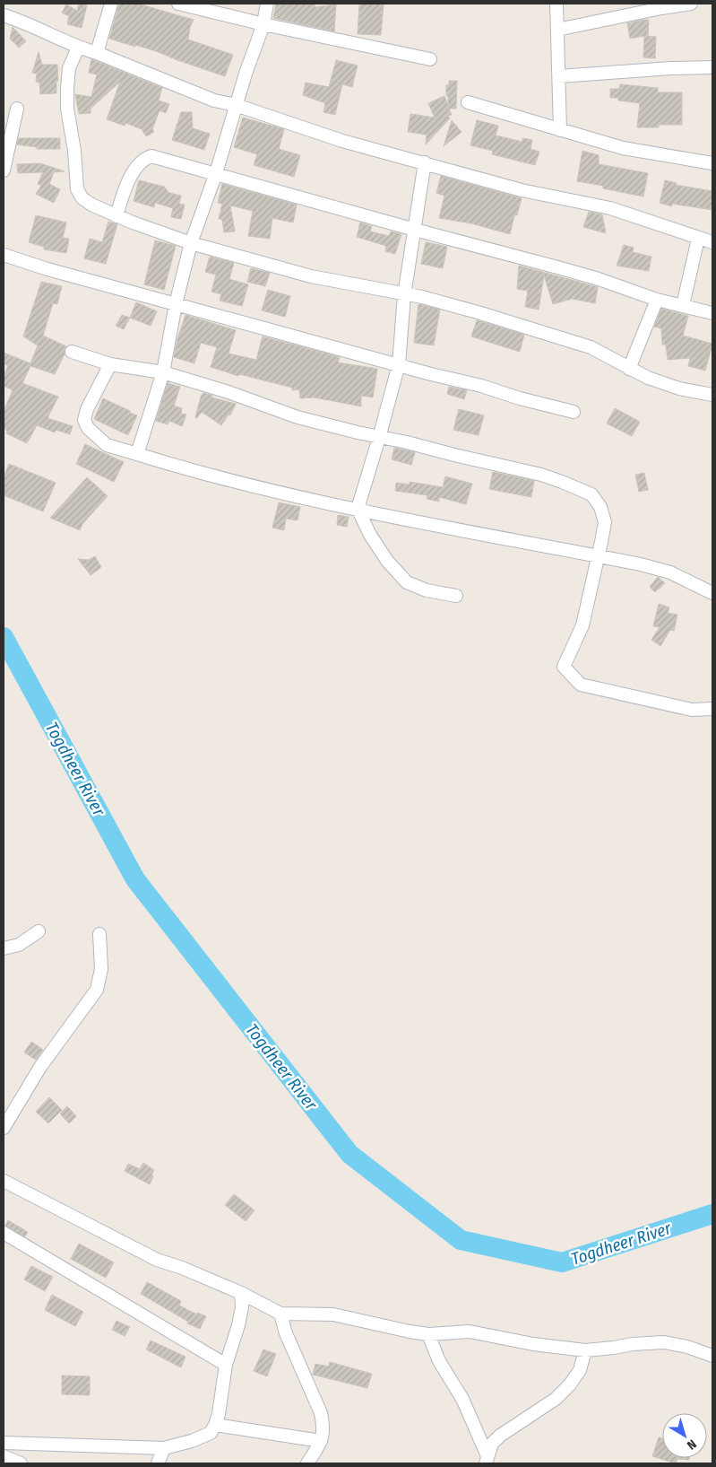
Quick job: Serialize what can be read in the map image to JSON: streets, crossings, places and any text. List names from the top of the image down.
{
  "water": ["Togdheer River"],
  "north": "bottom right"
}
